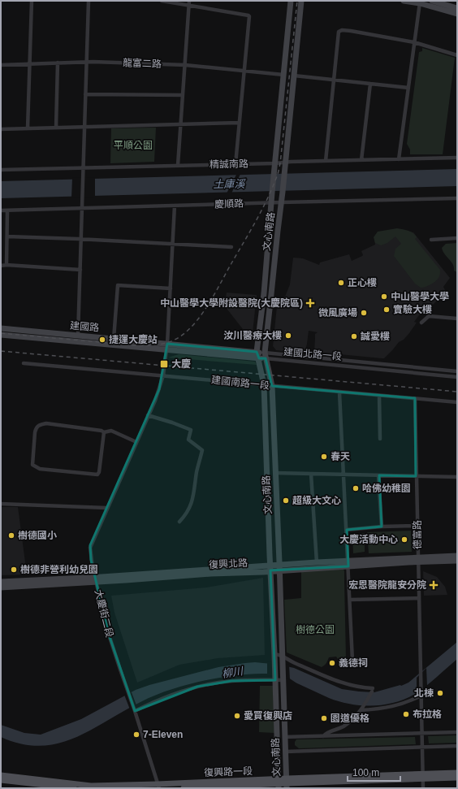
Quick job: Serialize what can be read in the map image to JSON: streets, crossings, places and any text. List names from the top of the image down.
{
  "streets": {
    "main road": [
      "文心南路",
      "建國路",
      "建國北路一段",
      "復興北路",
      "復興路一段"
    ],
    "street": [
      "龍富二路",
      "精誠南路",
      "慶順路",
      "建國南路一段",
      "德富路",
      "大慶街二段"
    ]
  },
  "crossings": [
    ["精誠南路", "文心南路"],
    ["慶順路", "文心南路"],
    ["慶順路", "大慶街二段"],
    ["文心南路", "建國北路一段"],
    ["文心南路", "建國南路一段"],
    ["文心南路", "復興北路"],
    ["文心南路", "復興路一段"],
    ["建國路", "建國北路一段"],
    ["建國路", "大慶街二段"],
    ["建國北路一段", "大慶街二段"],
    ["建國南路一段", "德富路"],
    ["建國南路一段", "大慶街二段"],
    ["德富路", "復興北路"],
    ["復興北路", "大慶街二段"],
    ["大慶街二段", "復興路一段"]
  ],
  "water": ["土庫溪", "柳川"],
  "parks": ["平順公園", "樹德公園"],
  "places": {
    "other": [
      "正心樓",
      "中山醫學大學",
      "實驗大樓",
      "微風廣場",
      "汝川醫療大樓",
      "誠愛樓",
      "捷運大慶站",
      "春天",
      "哈佛幼稚園",
      "超級大文心",
      "樹德國小",
      "大慶活動中心",
      "樹德非營利幼兒園",
      "義德祠",
      "北棟",
      "布拉格",
      "愛買復興店",
      "園道優格",
      "7-Eleven"
    ],
    "health": ["中山醫學大學附設醫院(大慶院區)", "宏恩醫院龍安分院"],
    "transit": ["大慶"]
  },
  "scale_bar": "100 m"
}
